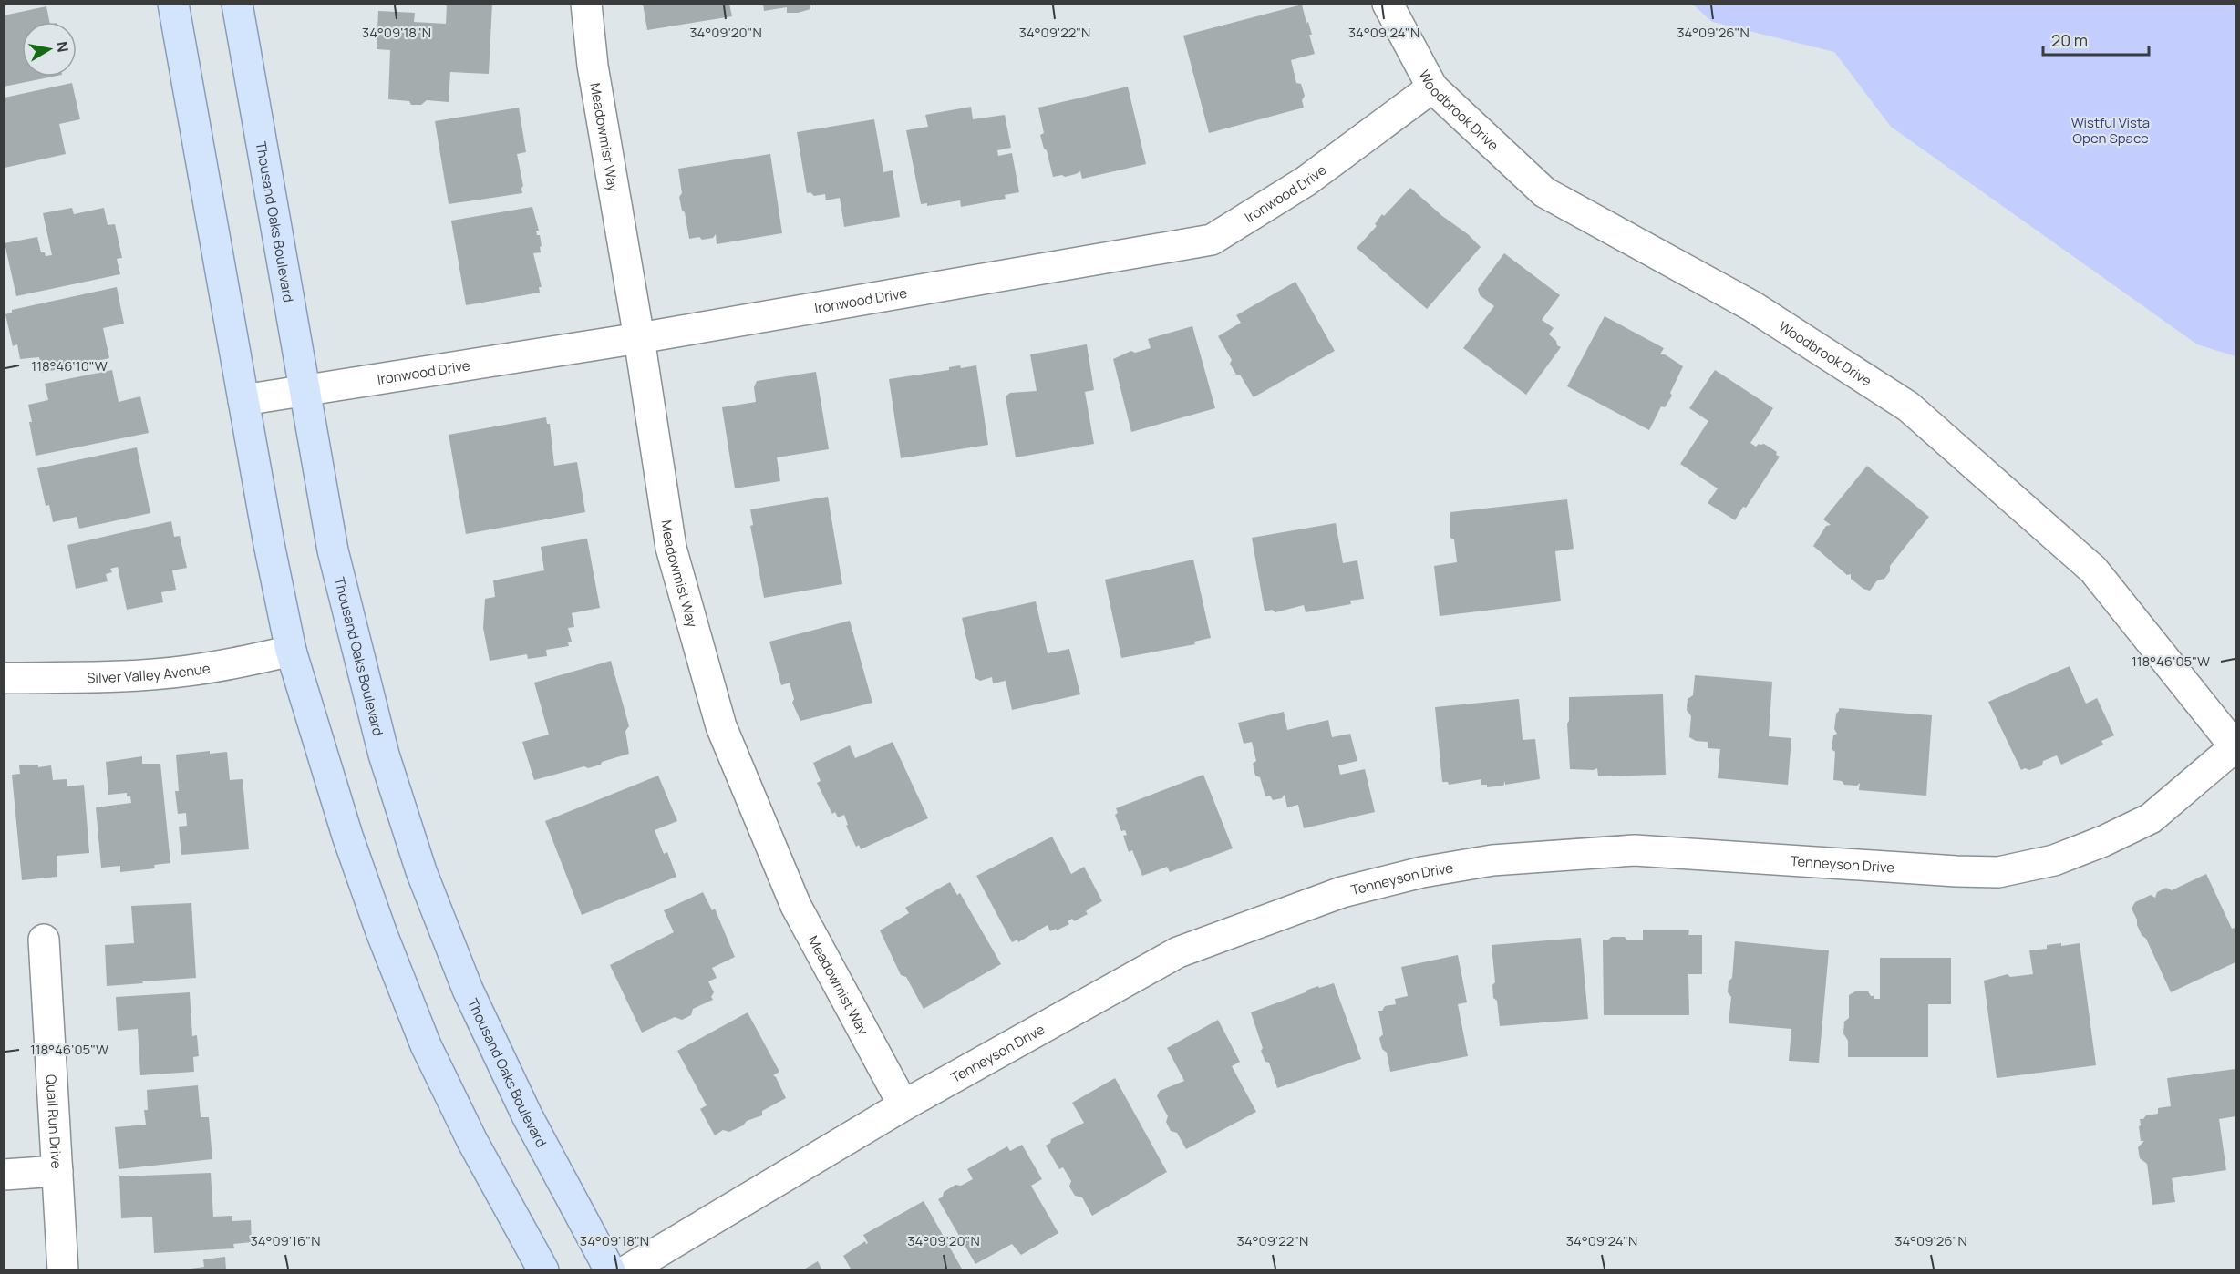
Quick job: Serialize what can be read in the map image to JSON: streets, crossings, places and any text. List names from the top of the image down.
{
  "streets": {
    "main road": ["Thousand Oaks Boulevard"],
    "street": [
      "Woodbrook Drive",
      "Meadowmist Way",
      "Ironwood Drive",
      "Silver Valley Avenue",
      "Tenneyson Drive",
      "Quail Run Drive"
    ]
  },
  "crossings": [
    ["Woodbrook Drive", "Ironwood Drive"],
    ["Woodbrook Drive", "Tenneyson Drive"],
    ["Meadowmist Way", "Ironwood Drive"],
    ["Meadowmist Way", "Tenneyson Drive"],
    ["Ironwood Drive", "Thousand Oaks Boulevard"]
  ],
  "parks": ["Wistful Vista Open Space"],
  "scale_bar": "20 m",
  "north": "right",
  "coordinates": [
    "34°09'18\"N",
    "34°09'20\"N",
    "34°09'22\"N",
    "34°09'24\"N",
    "34°09'26\"N",
    "118°46'10\"W",
    "118°46'05\"W",
    "34°09'16\"N"
  ]
}
